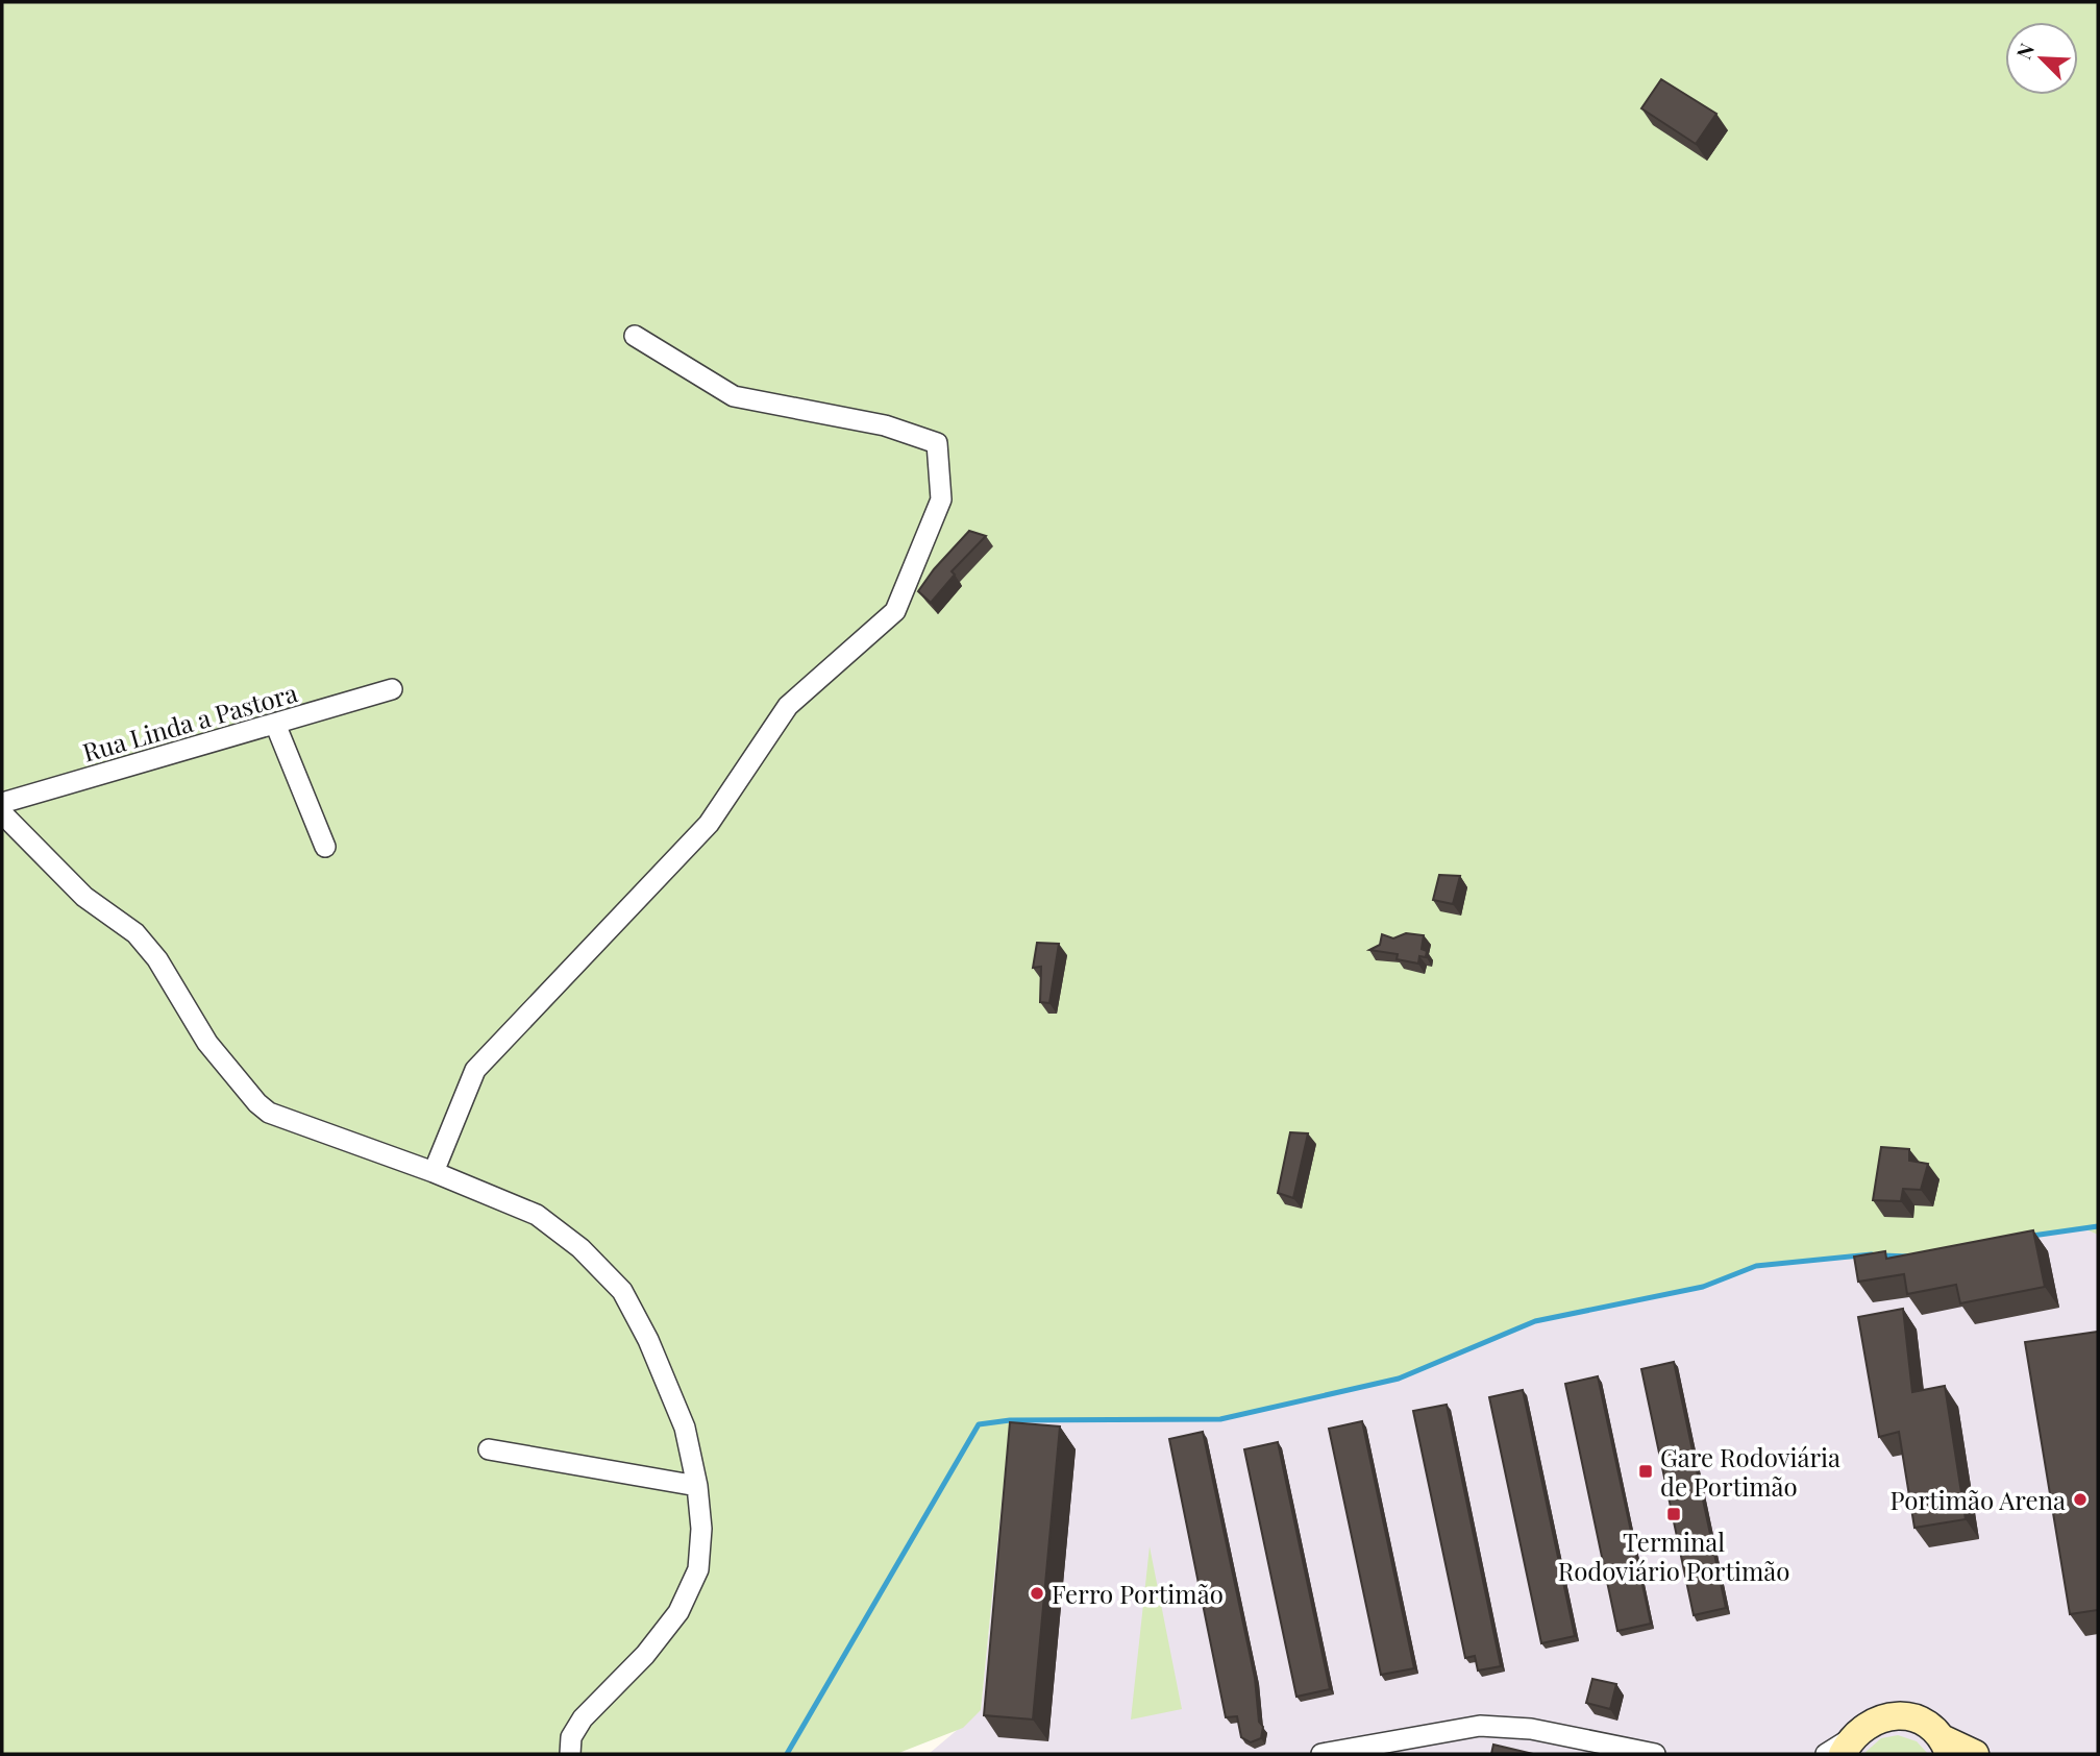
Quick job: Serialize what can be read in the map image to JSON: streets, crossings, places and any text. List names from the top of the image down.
{
  "streets": {
    "street": ["Rua Linda a Pastora"]
  },
  "places": {
    "transit": ["Gare Rodoviária de Portimão", "Terminal Rodoviário Portimão"],
    "other": ["Portimão Arena", "Ferro Portimão"]
  },
  "north": "top left"
}
